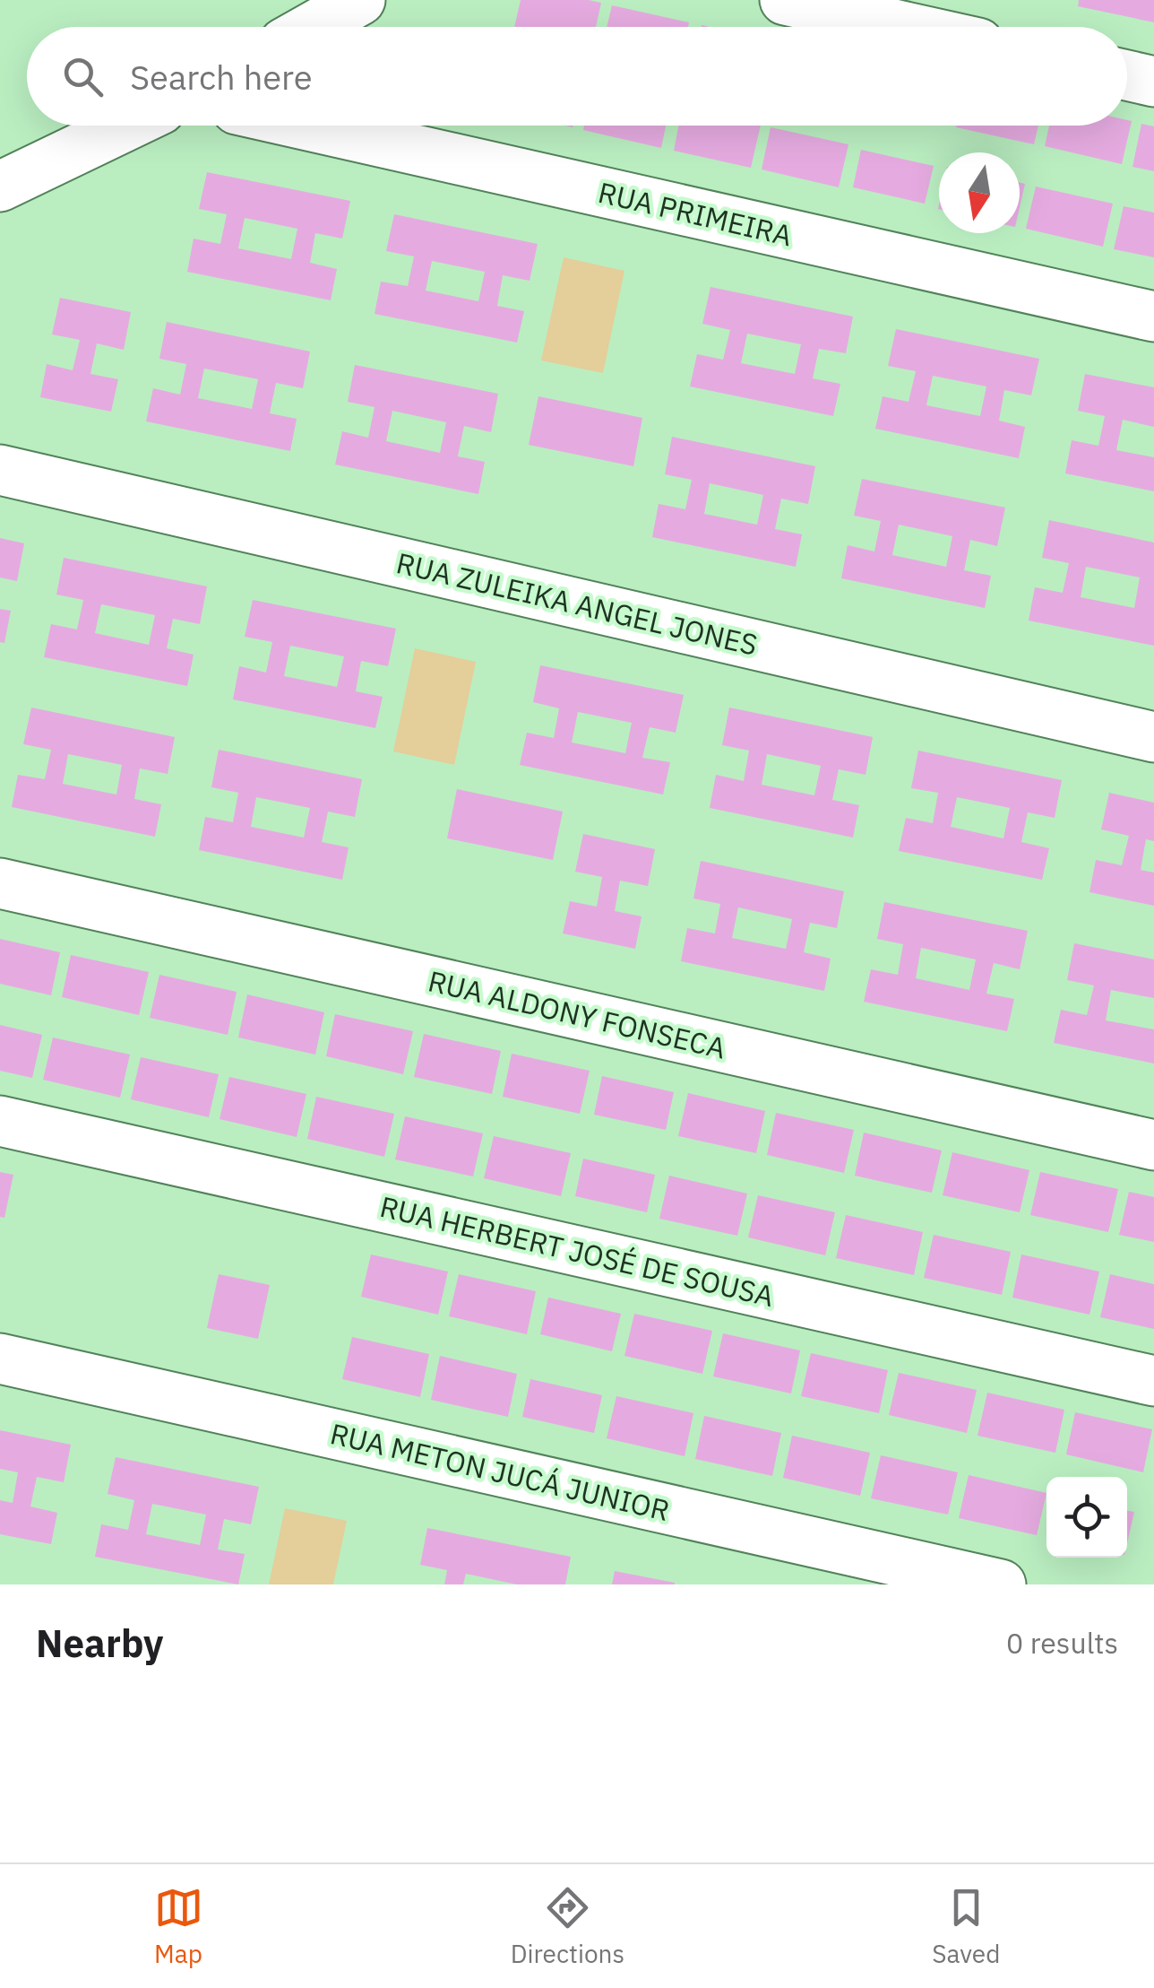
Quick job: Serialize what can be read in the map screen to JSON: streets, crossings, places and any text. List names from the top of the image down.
{
  "streets": {
    "street": [
      "RUA PRIMEIRA",
      "RUA ZULEIKA ANGEL JONES",
      "RUA ALDONY FONSECA",
      "RUA HERBERT JOSÉ DE SOUSA",
      "RUA METON JUCÁ JUNIOR"
    ]
  },
  "north": "bottom",
  "page": {
    "search": "Search here",
    "heading": ["Nearby", "0 results"],
    "nav": ["Map", "Directions", "Saved"]
  }
}
